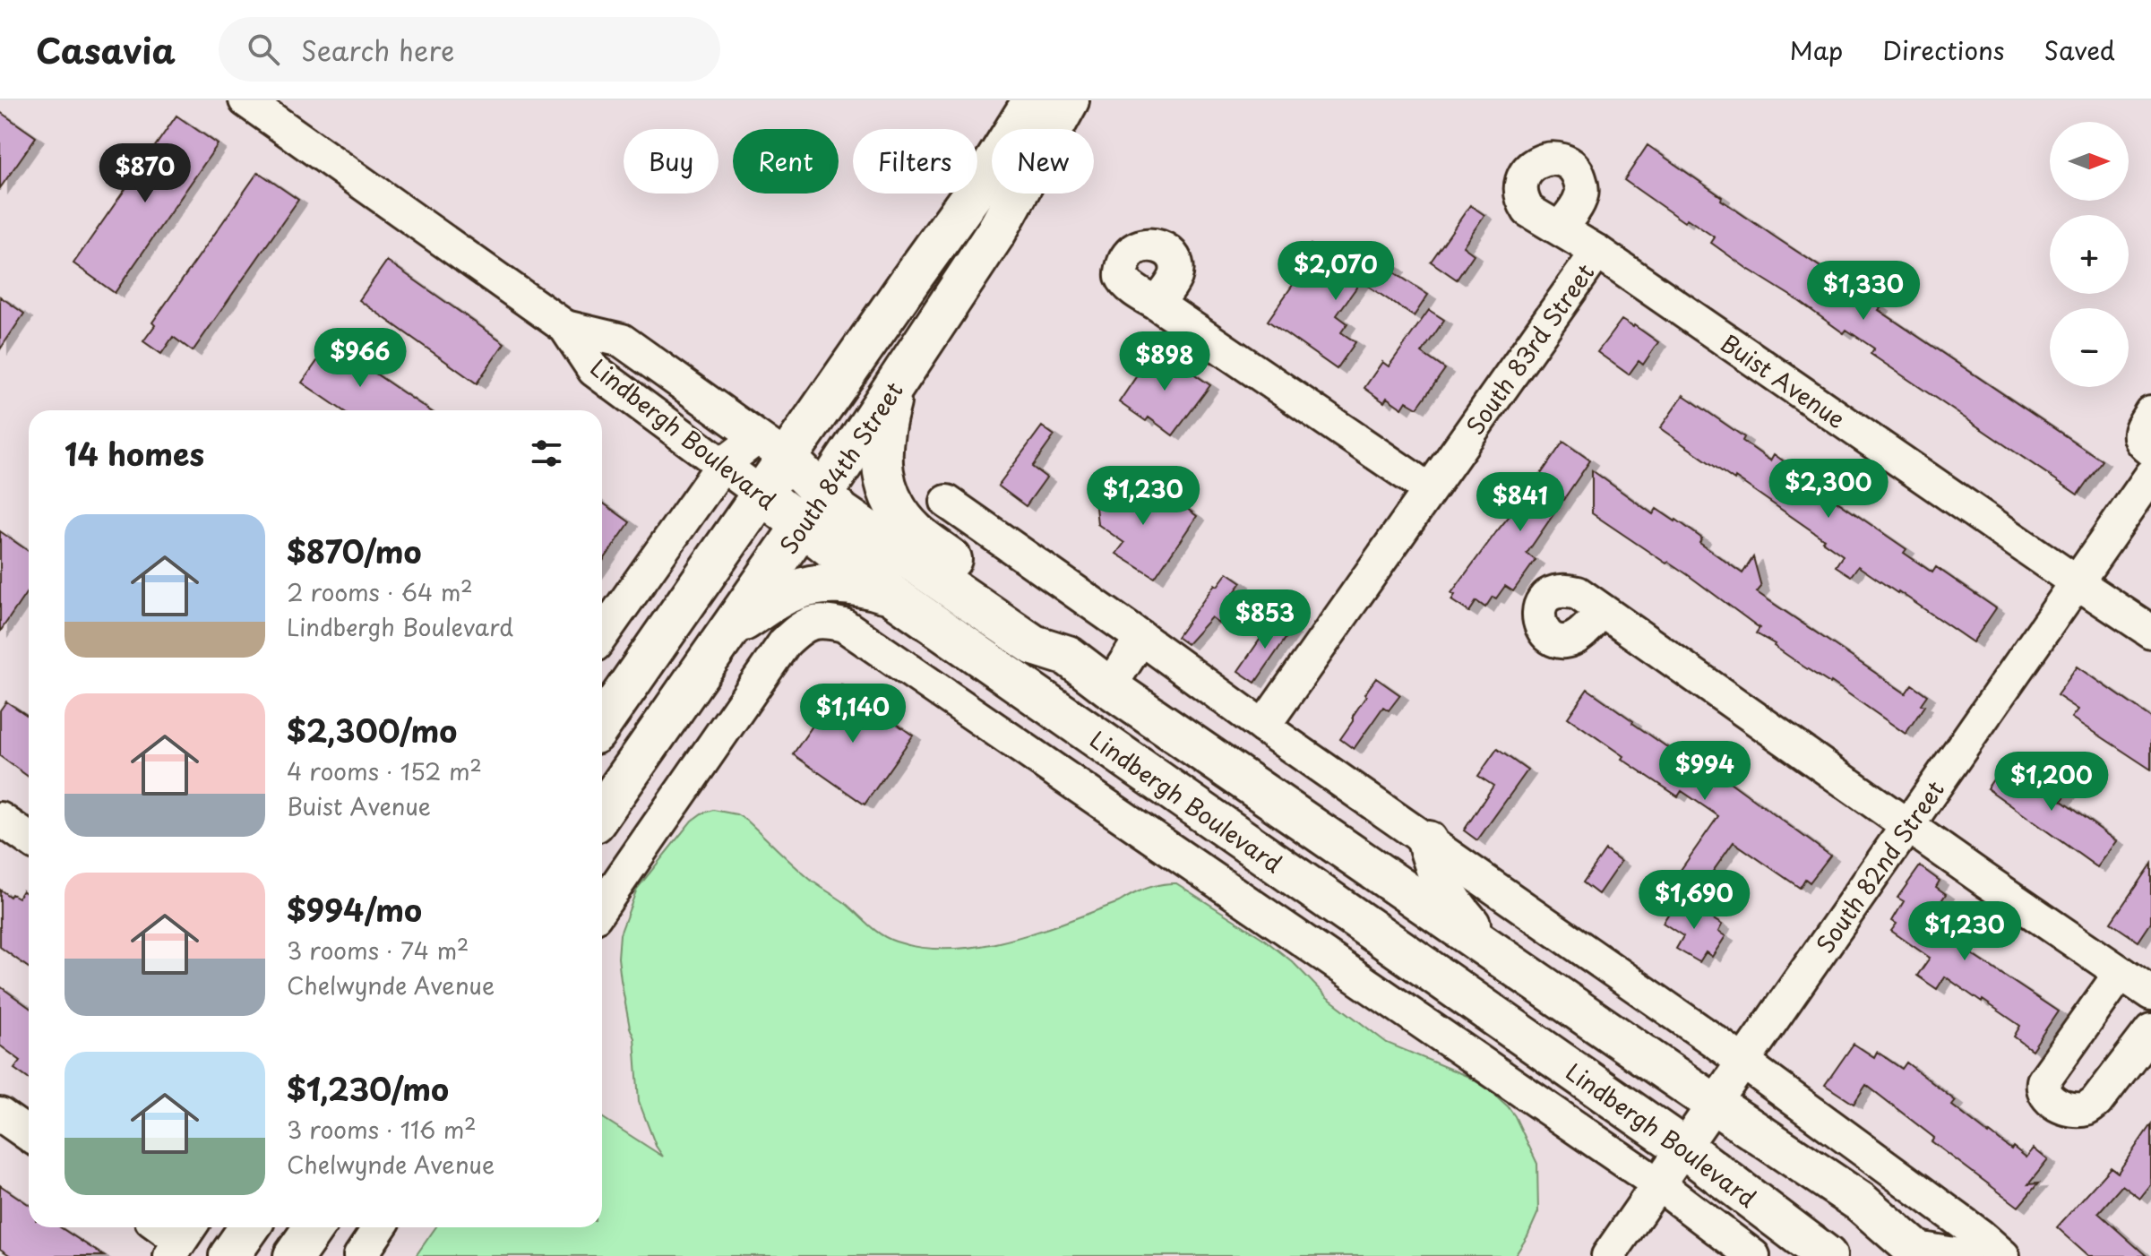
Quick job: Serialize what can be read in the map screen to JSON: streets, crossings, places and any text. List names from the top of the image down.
{
  "streets": {
    "main road": ["Lindbergh Boulevard", "South 84th Street"],
    "street": ["South 83rd Street", "Buist Avenue", "South 82nd Street"]
  },
  "crossings": [
    ["South 83rd Street", "Buist Avenue"],
    ["Buist Avenue", "South 82nd Street"],
    ["Lindbergh Boulevard", "South 84th Street"],
    ["Lindbergh Boulevard", "South 82nd Street"]
  ],
  "north": "right",
  "page": {
    "header": "Casavia",
    "search": "Search here",
    "nav": ["Map", "Directions", "Saved"],
    "map_buttons": ["+", "−"],
    "chip": [
      "Buy",
      "Rent",
      "Filters",
      "New"
    ],
    "price": [
      "$870",
      "$2,070",
      "$1,330",
      "$966",
      "$898",
      "$2,300",
      "$1,230",
      "$841",
      "$853",
      "$1,140",
      "$994",
      "$1,200",
      "$1,690",
      "$1,230"
    ],
    "heading": "14 homes",
    "list": [
      {
        "name": "$870/mo",
        "note": "2 rooms · 64 m² · Lindbergh Boulevard"
      },
      {
        "name": "$2,300/mo",
        "note": "4 rooms · 152 m² · Buist Avenue"
      },
      {
        "name": "$994/mo",
        "note": "3 rooms · 74 m² · Chelwynde Avenue"
      },
      {
        "name": "$1,230/mo",
        "note": "3 rooms · 116 m² · Chelwynde Avenue"
      }
    ]
  }
}
